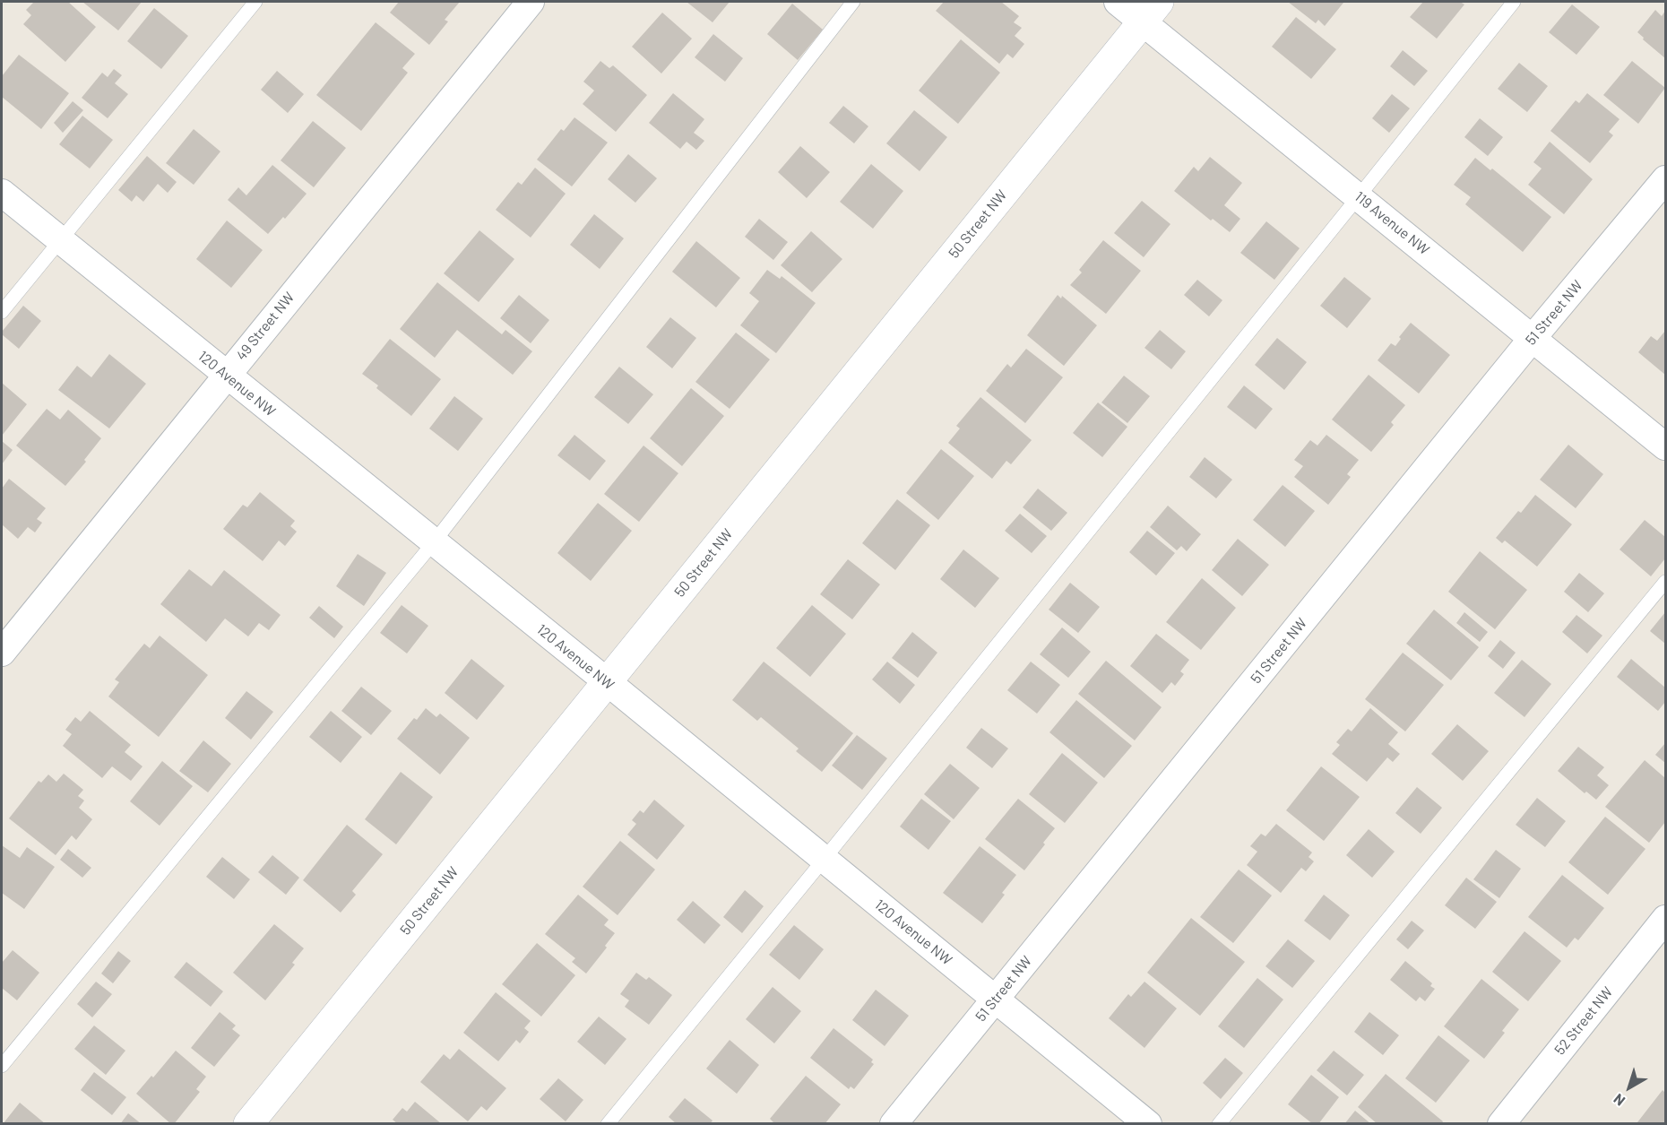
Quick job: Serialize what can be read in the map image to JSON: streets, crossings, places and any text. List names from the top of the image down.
{
  "streets": {
    "main road": ["50 Street NW"],
    "street": [
      "119 Avenue NW",
      "51 Street NW",
      "49 Street NW",
      "120 Avenue NW",
      "52 Street NW"
    ]
  },
  "crossings": [
    ["119 Avenue NW", "50 Street NW"],
    ["119 Avenue NW", "51 Street NW"],
    ["50 Street NW", "120 Avenue NW"],
    ["51 Street NW", "120 Avenue NW"],
    ["49 Street NW", "120 Avenue NW"]
  ],
  "north": "bottom left"
}
